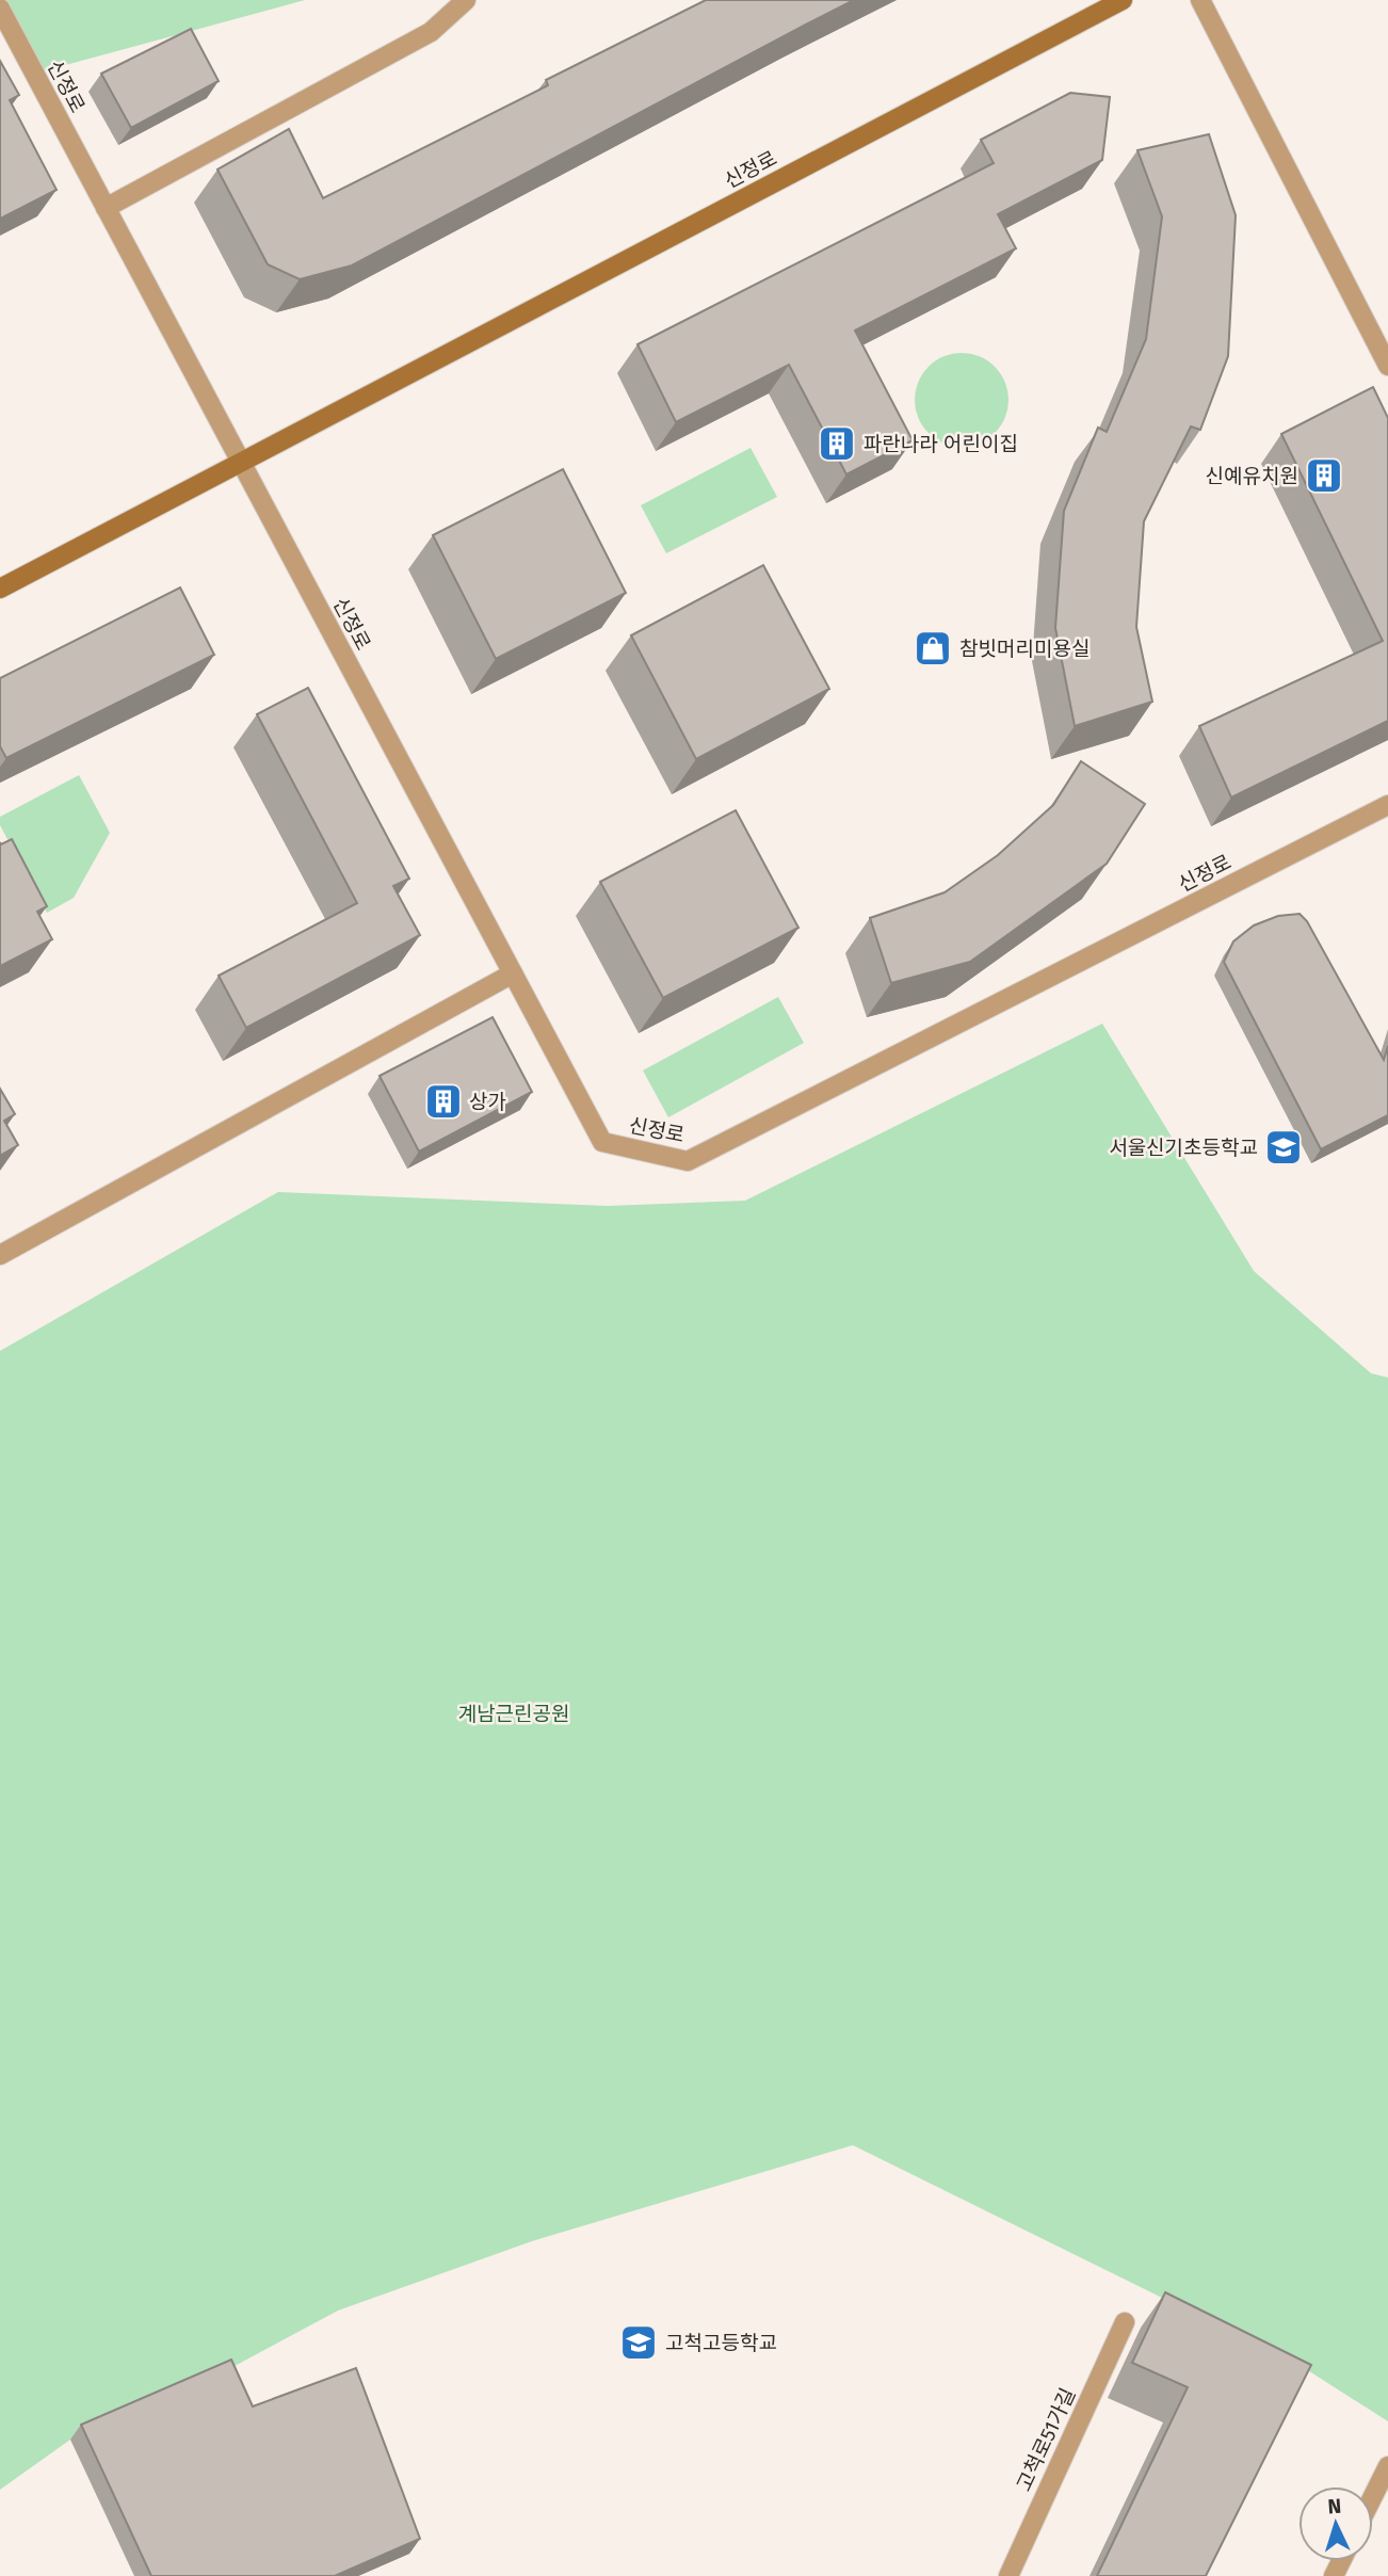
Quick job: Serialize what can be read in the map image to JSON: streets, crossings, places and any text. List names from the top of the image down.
{
  "streets": {
    "main road": ["신정로"],
    "street": ["고척로51가길"]
  },
  "parks": ["계남근린공원"],
  "places": {
    "building": ["파란나라 어린이집", "신예유치원", "상가"],
    "shop": ["참빗머리미용실"],
    "school or university": ["서울신기초등학교", "고척고등학교"]
  },
  "north": "top"
}
